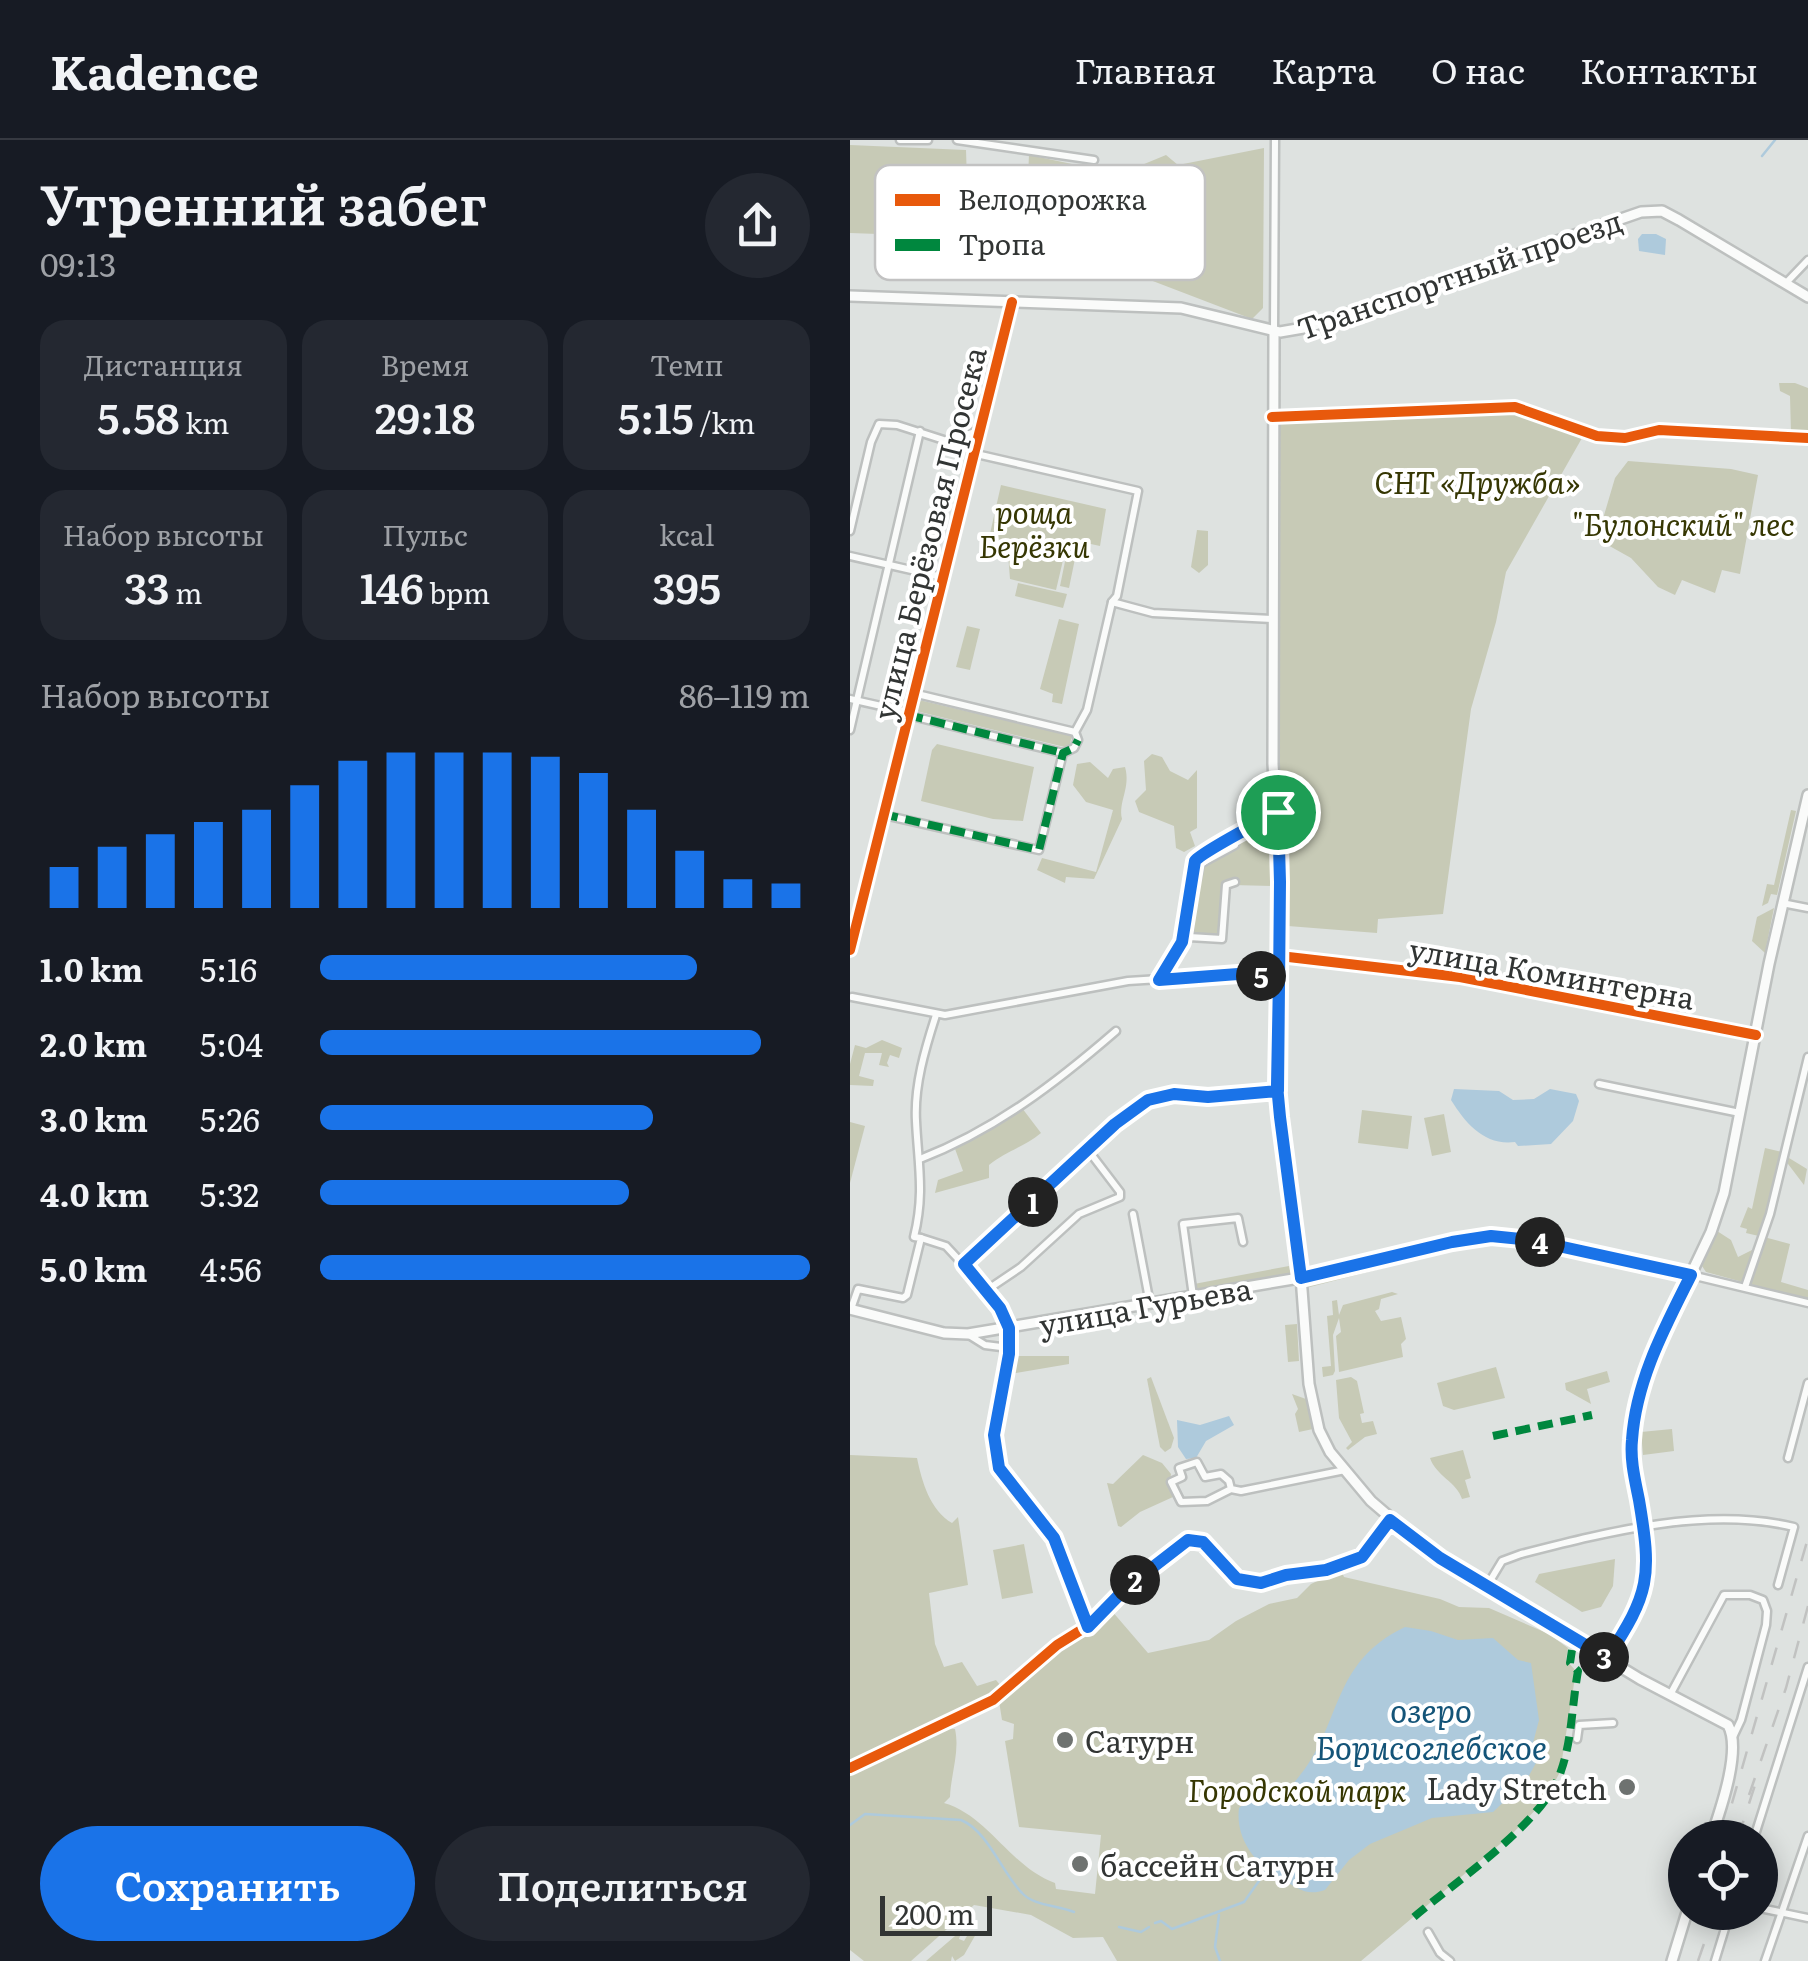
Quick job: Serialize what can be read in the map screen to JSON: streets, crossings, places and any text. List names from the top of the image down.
{
  "streets": {
    "main road": ["Транспортный проезд", "улица Гурьева"],
    "street": ["улица Берёзовая Просека", "улица Коминтерна"]
  },
  "crossings": [
    ["Транспортный проезд", "улица Берёзовая Просека"]
  ],
  "water": ["озеро Борисоглебское"],
  "parks": [
    "СНТ «Дружба»",
    "роща Берёзки",
    "\"Булонский\" лес",
    "Городской парк"
  ],
  "places": ["Сатурн", "Lady Stretch", "бассейн Сатурн"],
  "legend": ["Велодорожка", "Тропа"],
  "scale_bar": "200 m",
  "page": {
    "header": "Kadence",
    "nav": [
      "Главная",
      "Карта",
      "О нас",
      "Контакты"
    ],
    "heading": ["Утренний забег", "09:13"],
    "stats": [
      ["Дистанция", "5.58 km"],
      ["Время", "29:18"],
      ["Темп", "5:15 /km"],
      ["Набор высоты", "33 m"],
      ["Пульс", "146 bpm"],
      ["kcal", "395"]
    ],
    "chart": ["Набор высоты", "86–119 m"],
    "list": [
      {
        "name": "1.0 km",
        "note": "5:16"
      },
      {
        "name": "2.0 km",
        "note": "5:04"
      },
      {
        "name": "3.0 km",
        "note": "5:26"
      },
      {
        "name": "4.0 km",
        "note": "5:32"
      },
      {
        "name": "5.0 km",
        "note": "4:56"
      }
    ],
    "pins": [
      "5",
      "1",
      "4",
      "2",
      "3"
    ],
    "buttons": ["Сохранить", "Поделиться"],
    "scale": "200 m"
  }
}
